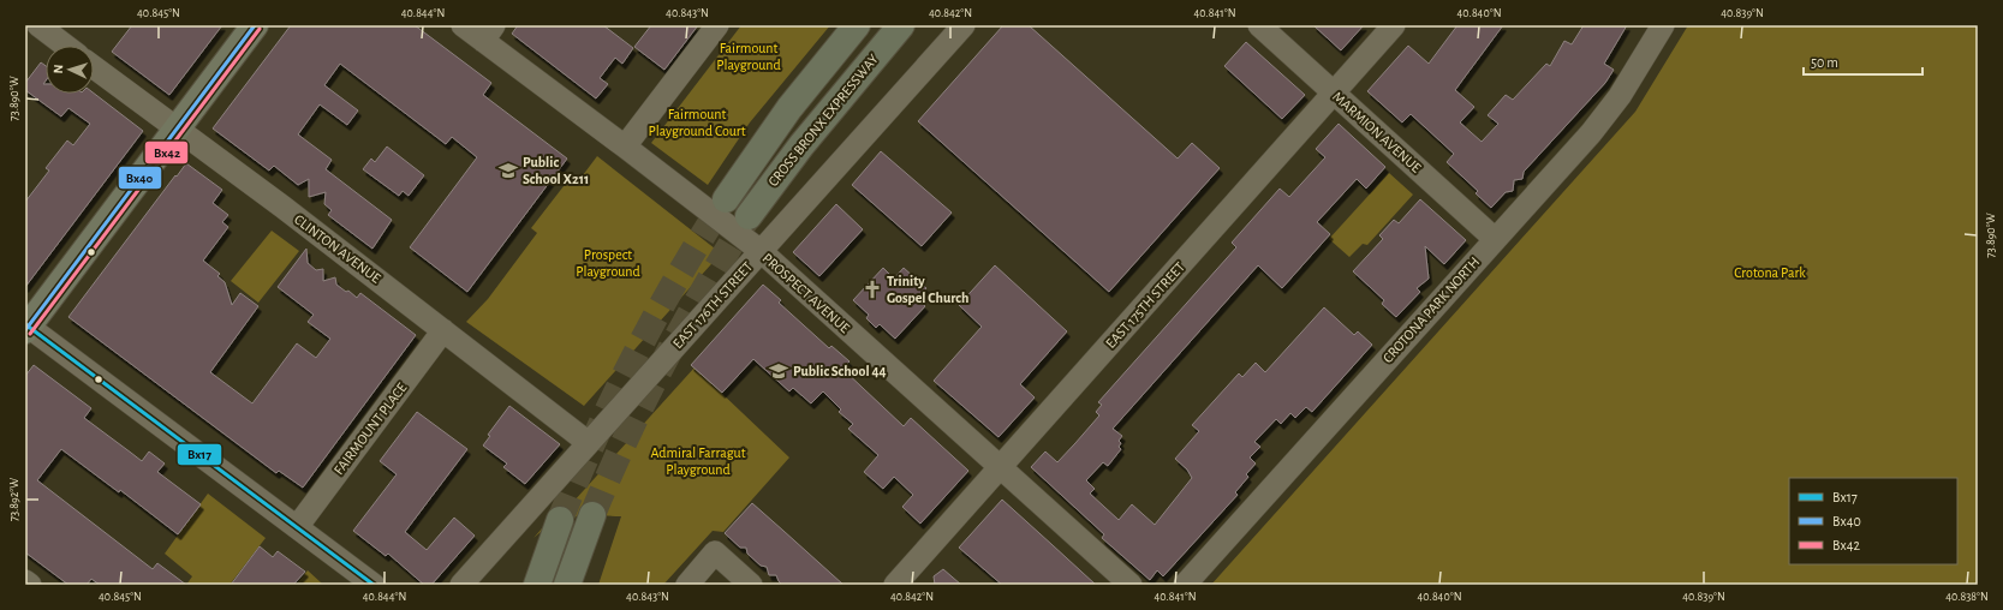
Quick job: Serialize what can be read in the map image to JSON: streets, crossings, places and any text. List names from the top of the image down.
{
  "streets": {
    "highway": ["CROSS BRONX EXPRESSWAY"],
    "street": [
      "MARMION AVENUE",
      "CLINTON AVENUE",
      "PROSPECT AVENUE",
      "EAST 176TH STREET",
      "EAST 175TH STREET",
      "CROTONA PARK NORTH",
      "FAIRMOUNT PLACE"
    ]
  },
  "crossings": [
    ["MARMION AVENUE", "EAST 175TH STREET"],
    ["MARMION AVENUE", "CROTONA PARK NORTH"],
    ["CLINTON AVENUE", "EAST 176TH STREET"],
    ["CLINTON AVENUE", "FAIRMOUNT PLACE"],
    ["PROSPECT AVENUE", "EAST 176TH STREET"],
    ["PROSPECT AVENUE", "EAST 175TH STREET"]
  ],
  "parks": [
    "Fairmount Playground",
    "Fairmount Playground Court",
    "Prospect Playground",
    "Crotona Park",
    "Admiral Farragut Playground"
  ],
  "places": {
    "school or university": ["Public School X211", "Public School 44"],
    "church": ["Trinity Gospel Church"]
  },
  "lines": ["transit line Bx40", "transit line Bx42", "transit line Bx17"],
  "legend": ["Bx17", "Bx40", "Bx42"],
  "scale_bar": "50 m",
  "north": "left",
  "coordinates": [
    "40.845°N",
    "40.844°N",
    "40.843°N",
    "40.842°N",
    "40.841°N",
    "40.840°N",
    "40.839°N",
    "73.890°W",
    "73.892°W",
    "40.838°N"
  ]
}
